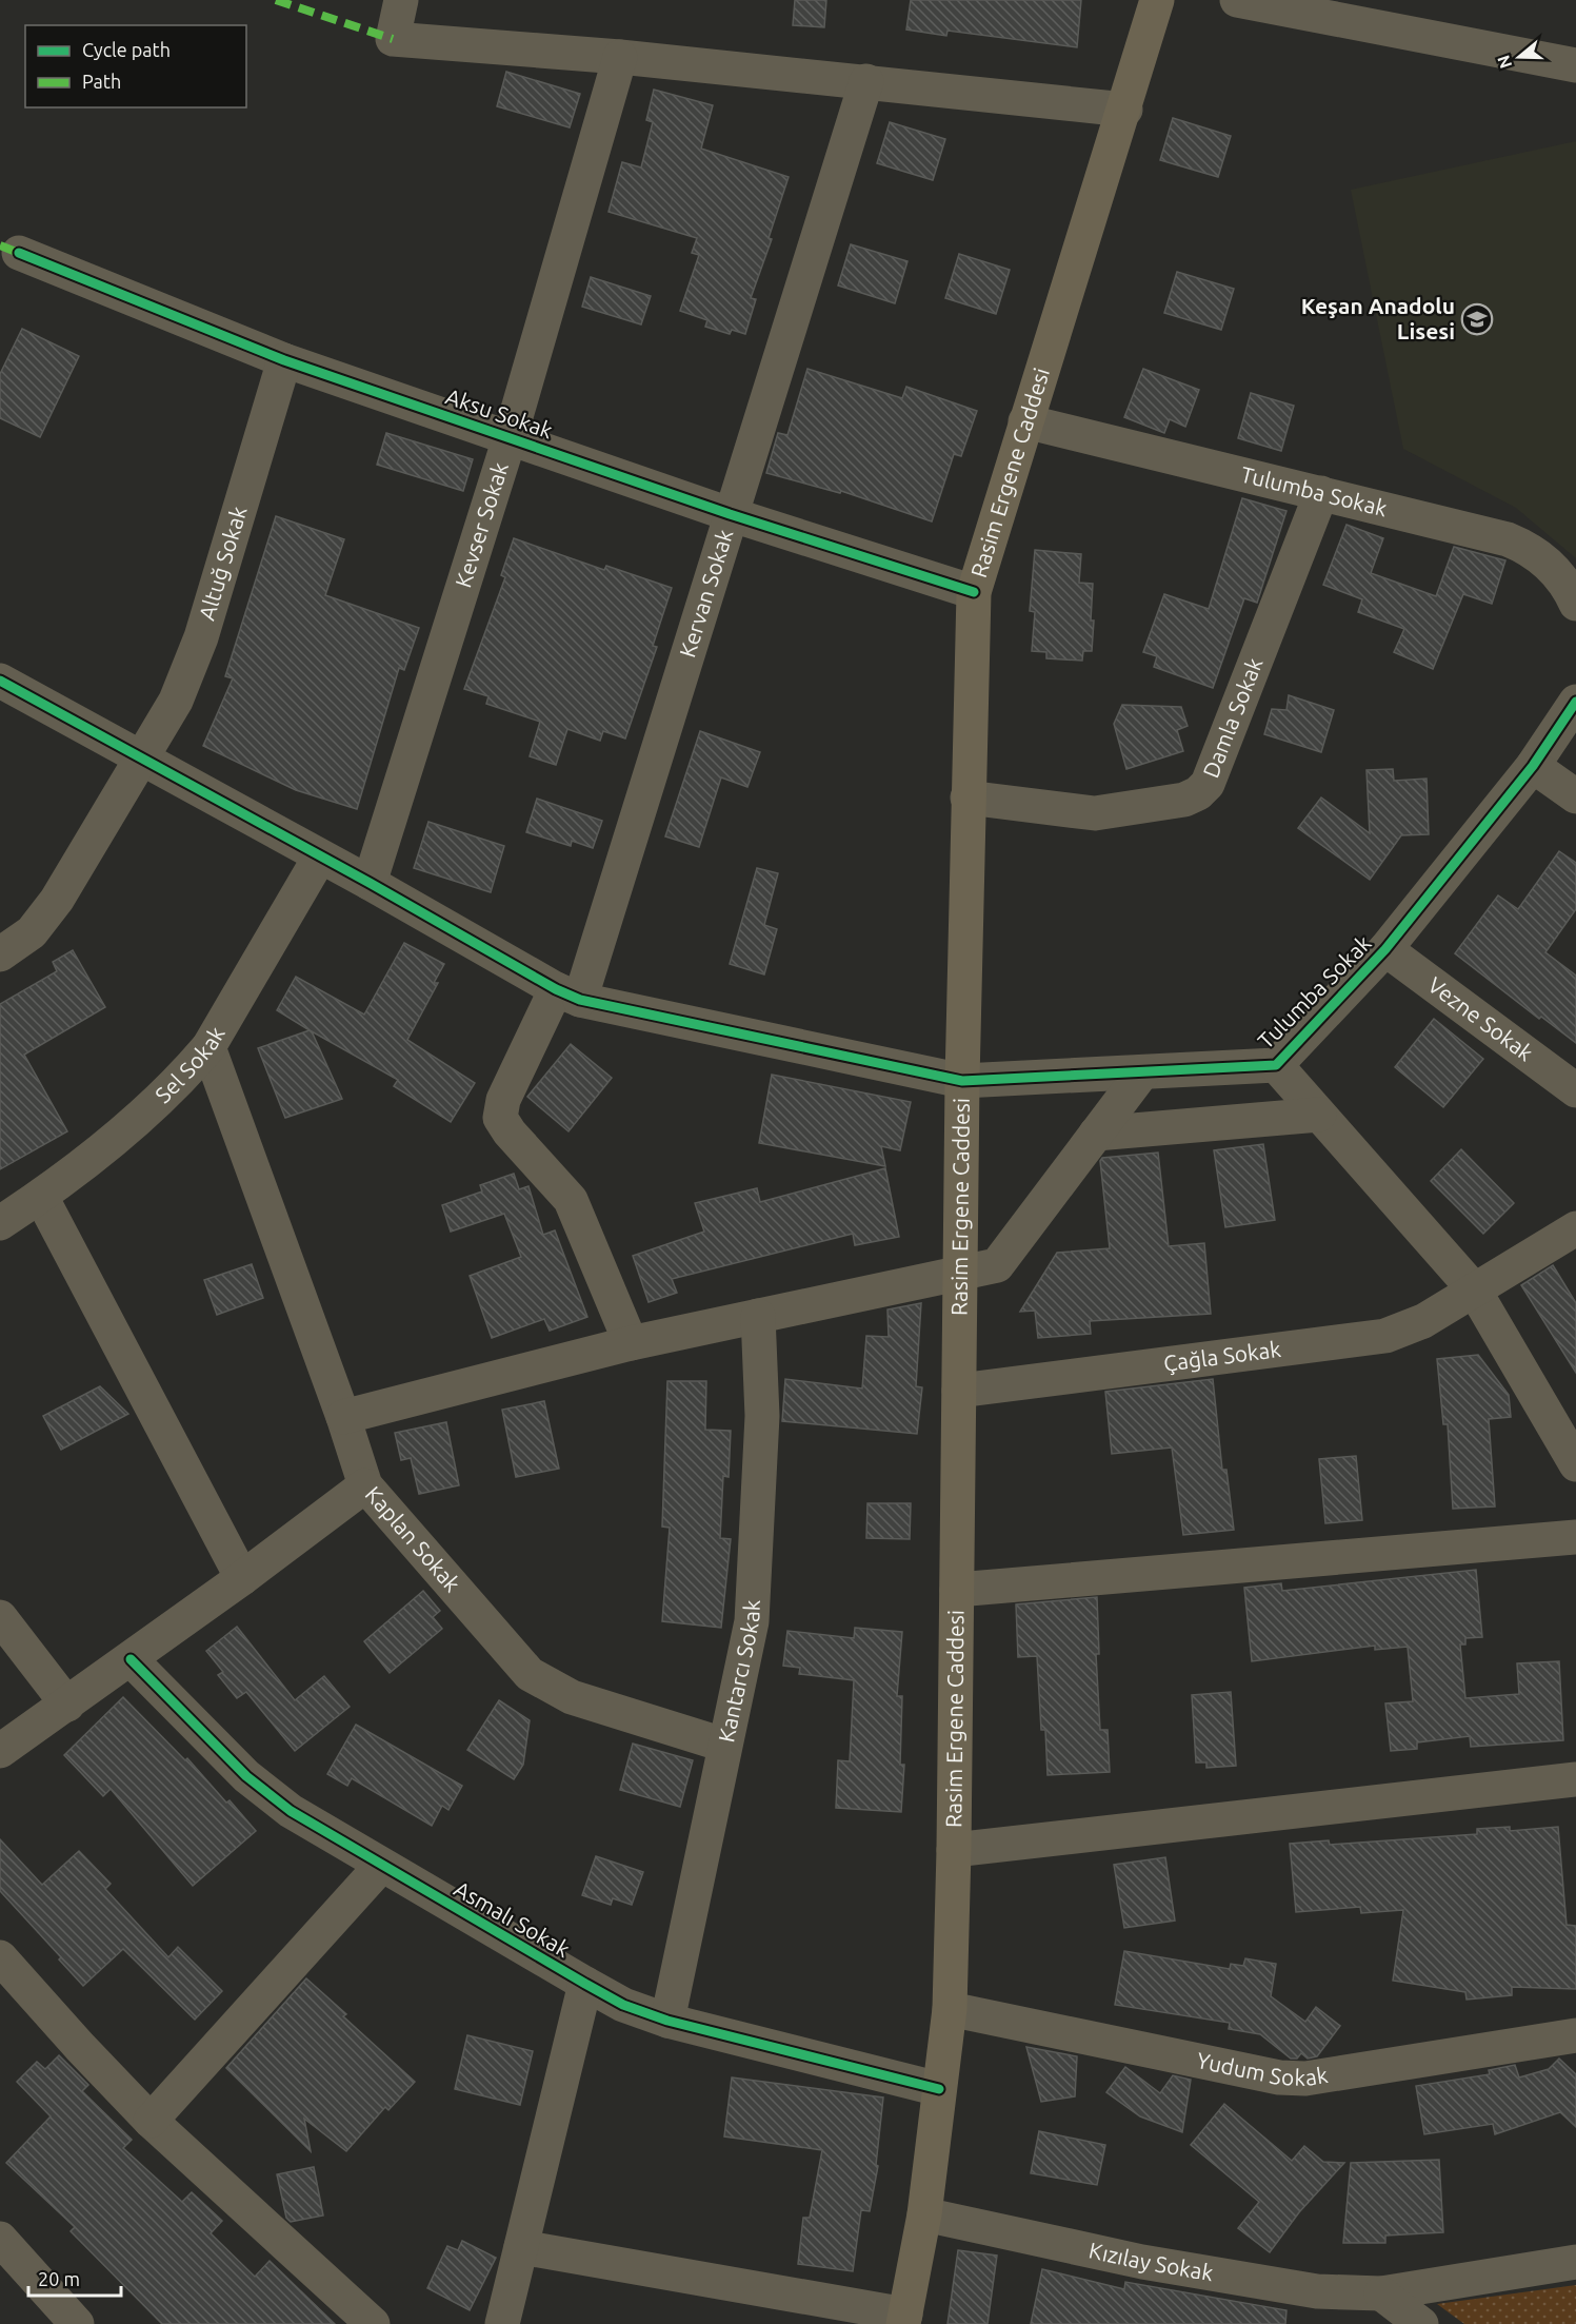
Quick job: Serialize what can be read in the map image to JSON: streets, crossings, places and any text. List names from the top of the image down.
{
  "streets": {
    "main road": ["Rasim Ergene Caddesi"],
    "street": [
      "Aksu Sokak",
      "Tulumba Sokak",
      "Kevser Sokak",
      "Altuğ Sokak",
      "Kervan Sokak",
      "Damla Sokak",
      "Vezne Sokak",
      "Sel Sokak",
      "Çağla Sokak",
      "Kaplan Sokak",
      "Kantarcı Sokak",
      "Asmalı Sokak",
      "Yudum Sokak",
      "Kızılay Sokak"
    ]
  },
  "crossings": [
    ["Aksu Sokak", "Rasim Ergene Caddesi"],
    ["Aksu Sokak", "Kevser Sokak"],
    ["Aksu Sokak", "Altuğ Sokak"],
    ["Aksu Sokak", "Kervan Sokak"],
    ["Rasim Ergene Caddesi", "Tulumba Sokak"],
    ["Rasim Ergene Caddesi", "Damla Sokak"],
    ["Rasim Ergene Caddesi", "Çağla Sokak"],
    ["Rasim Ergene Caddesi", "Asmalı Sokak"],
    ["Rasim Ergene Caddesi", "Yudum Sokak"],
    ["Rasim Ergene Caddesi", "Kızılay Sokak"],
    ["Tulumba Sokak", "Kevser Sokak"],
    ["Tulumba Sokak", "Altuğ Sokak"],
    ["Tulumba Sokak", "Kervan Sokak"],
    ["Tulumba Sokak", "Damla Sokak"],
    ["Tulumba Sokak", "Vezne Sokak"],
    ["Tulumba Sokak", "Sel Sokak"],
    ["Sel Sokak", "Kaplan Sokak"],
    ["Kaplan Sokak", "Kantarcı Sokak"],
    ["Kantarcı Sokak", "Asmalı Sokak"]
  ],
  "places": {
    "school or university": ["Keşan Anadolu Lisesi"]
  },
  "legend": ["Cycle path", "Path"],
  "scale_bar": "20 m",
  "north": "left"
}
